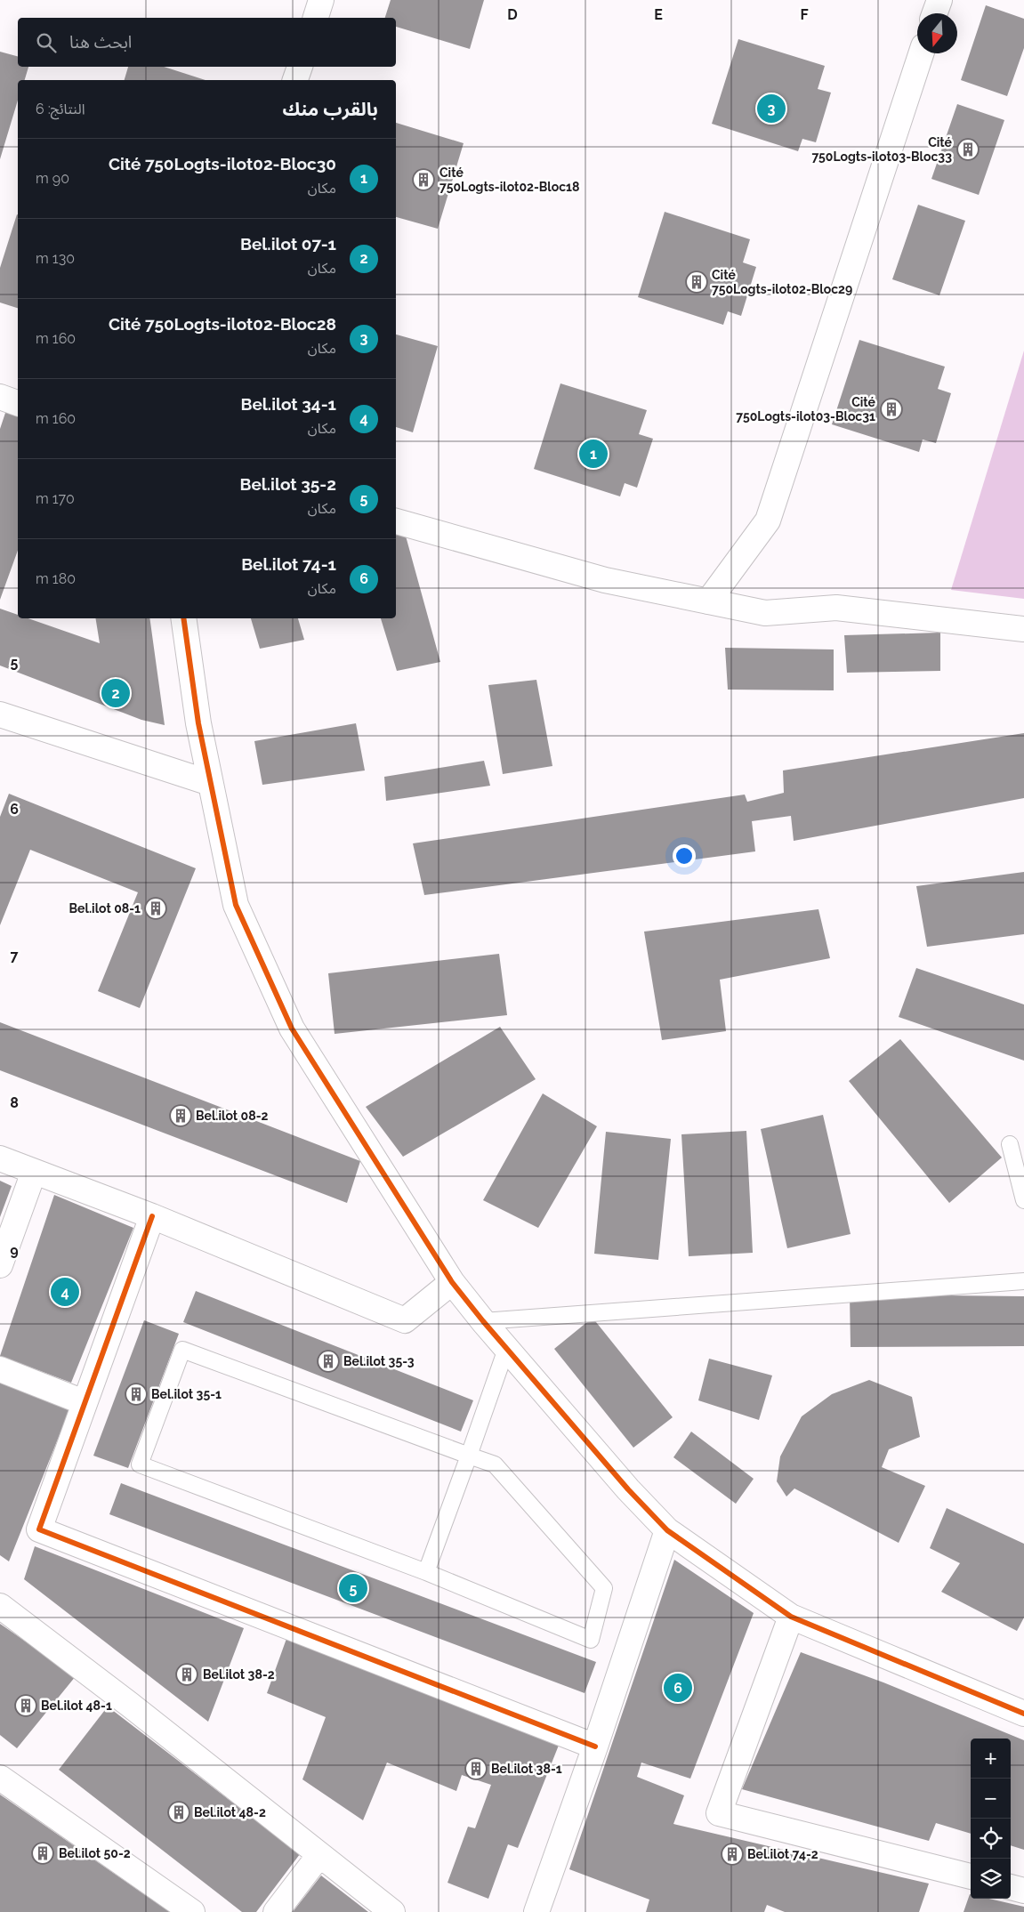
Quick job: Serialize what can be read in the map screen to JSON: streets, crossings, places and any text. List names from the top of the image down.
{
  "places": {
    "building": [
      "Cité 750Logts-ilot03-Bloc33",
      "Cité 750Logts-ilot02-Bloc18",
      "Cité 750Logts-ilot02-Bloc29",
      "Cité 750Logts-ilot03-Bloc31",
      "Bel.ilot 08-1",
      "Bel.ilot 08-2",
      "Bel.ilot 35-3",
      "Bel.ilot 35-1",
      "Bel.ilot 38-2",
      "Bel.ilot 48-1",
      "Bel.ilot 38-1",
      "Bel.ilot 48-2",
      "Bel.ilot 50-2",
      "Bel.ilot 74-2"
    ]
  },
  "north": "bottom",
  "page": {
    "search": "ابحث هنا",
    "heading": ["بالقرب منك", "النتائج: 6"],
    "pins": [
      "3",
      "1",
      "2",
      "4",
      "5",
      "6"
    ],
    "list": [
      {
        "mark": "1",
        "name": "Cité 750Logts-ilot02-Bloc30",
        "note": "مكان",
        "value": "90 m"
      },
      {
        "mark": "2",
        "name": "Bel.ilot 07-1",
        "note": "مكان",
        "value": "130 m"
      },
      {
        "mark": "3",
        "name": "Cité 750Logts-ilot02-Bloc28",
        "note": "مكان",
        "value": "160 m"
      },
      {
        "mark": "4",
        "name": "Bel.ilot 34-1",
        "note": "مكان",
        "value": "160 m"
      },
      {
        "mark": "5",
        "name": "Bel.ilot 35-2",
        "note": "مكان",
        "value": "170 m"
      },
      {
        "mark": "6",
        "name": "Bel.ilot 74-1",
        "note": "مكان",
        "value": "180 m"
      }
    ],
    "map_buttons": ["+", "−"]
  },
  "grid": {
    "columns": ["D", "E", "F"],
    "rows": [
      "5",
      "6",
      "7",
      "8",
      "9"
    ]
  }
}
